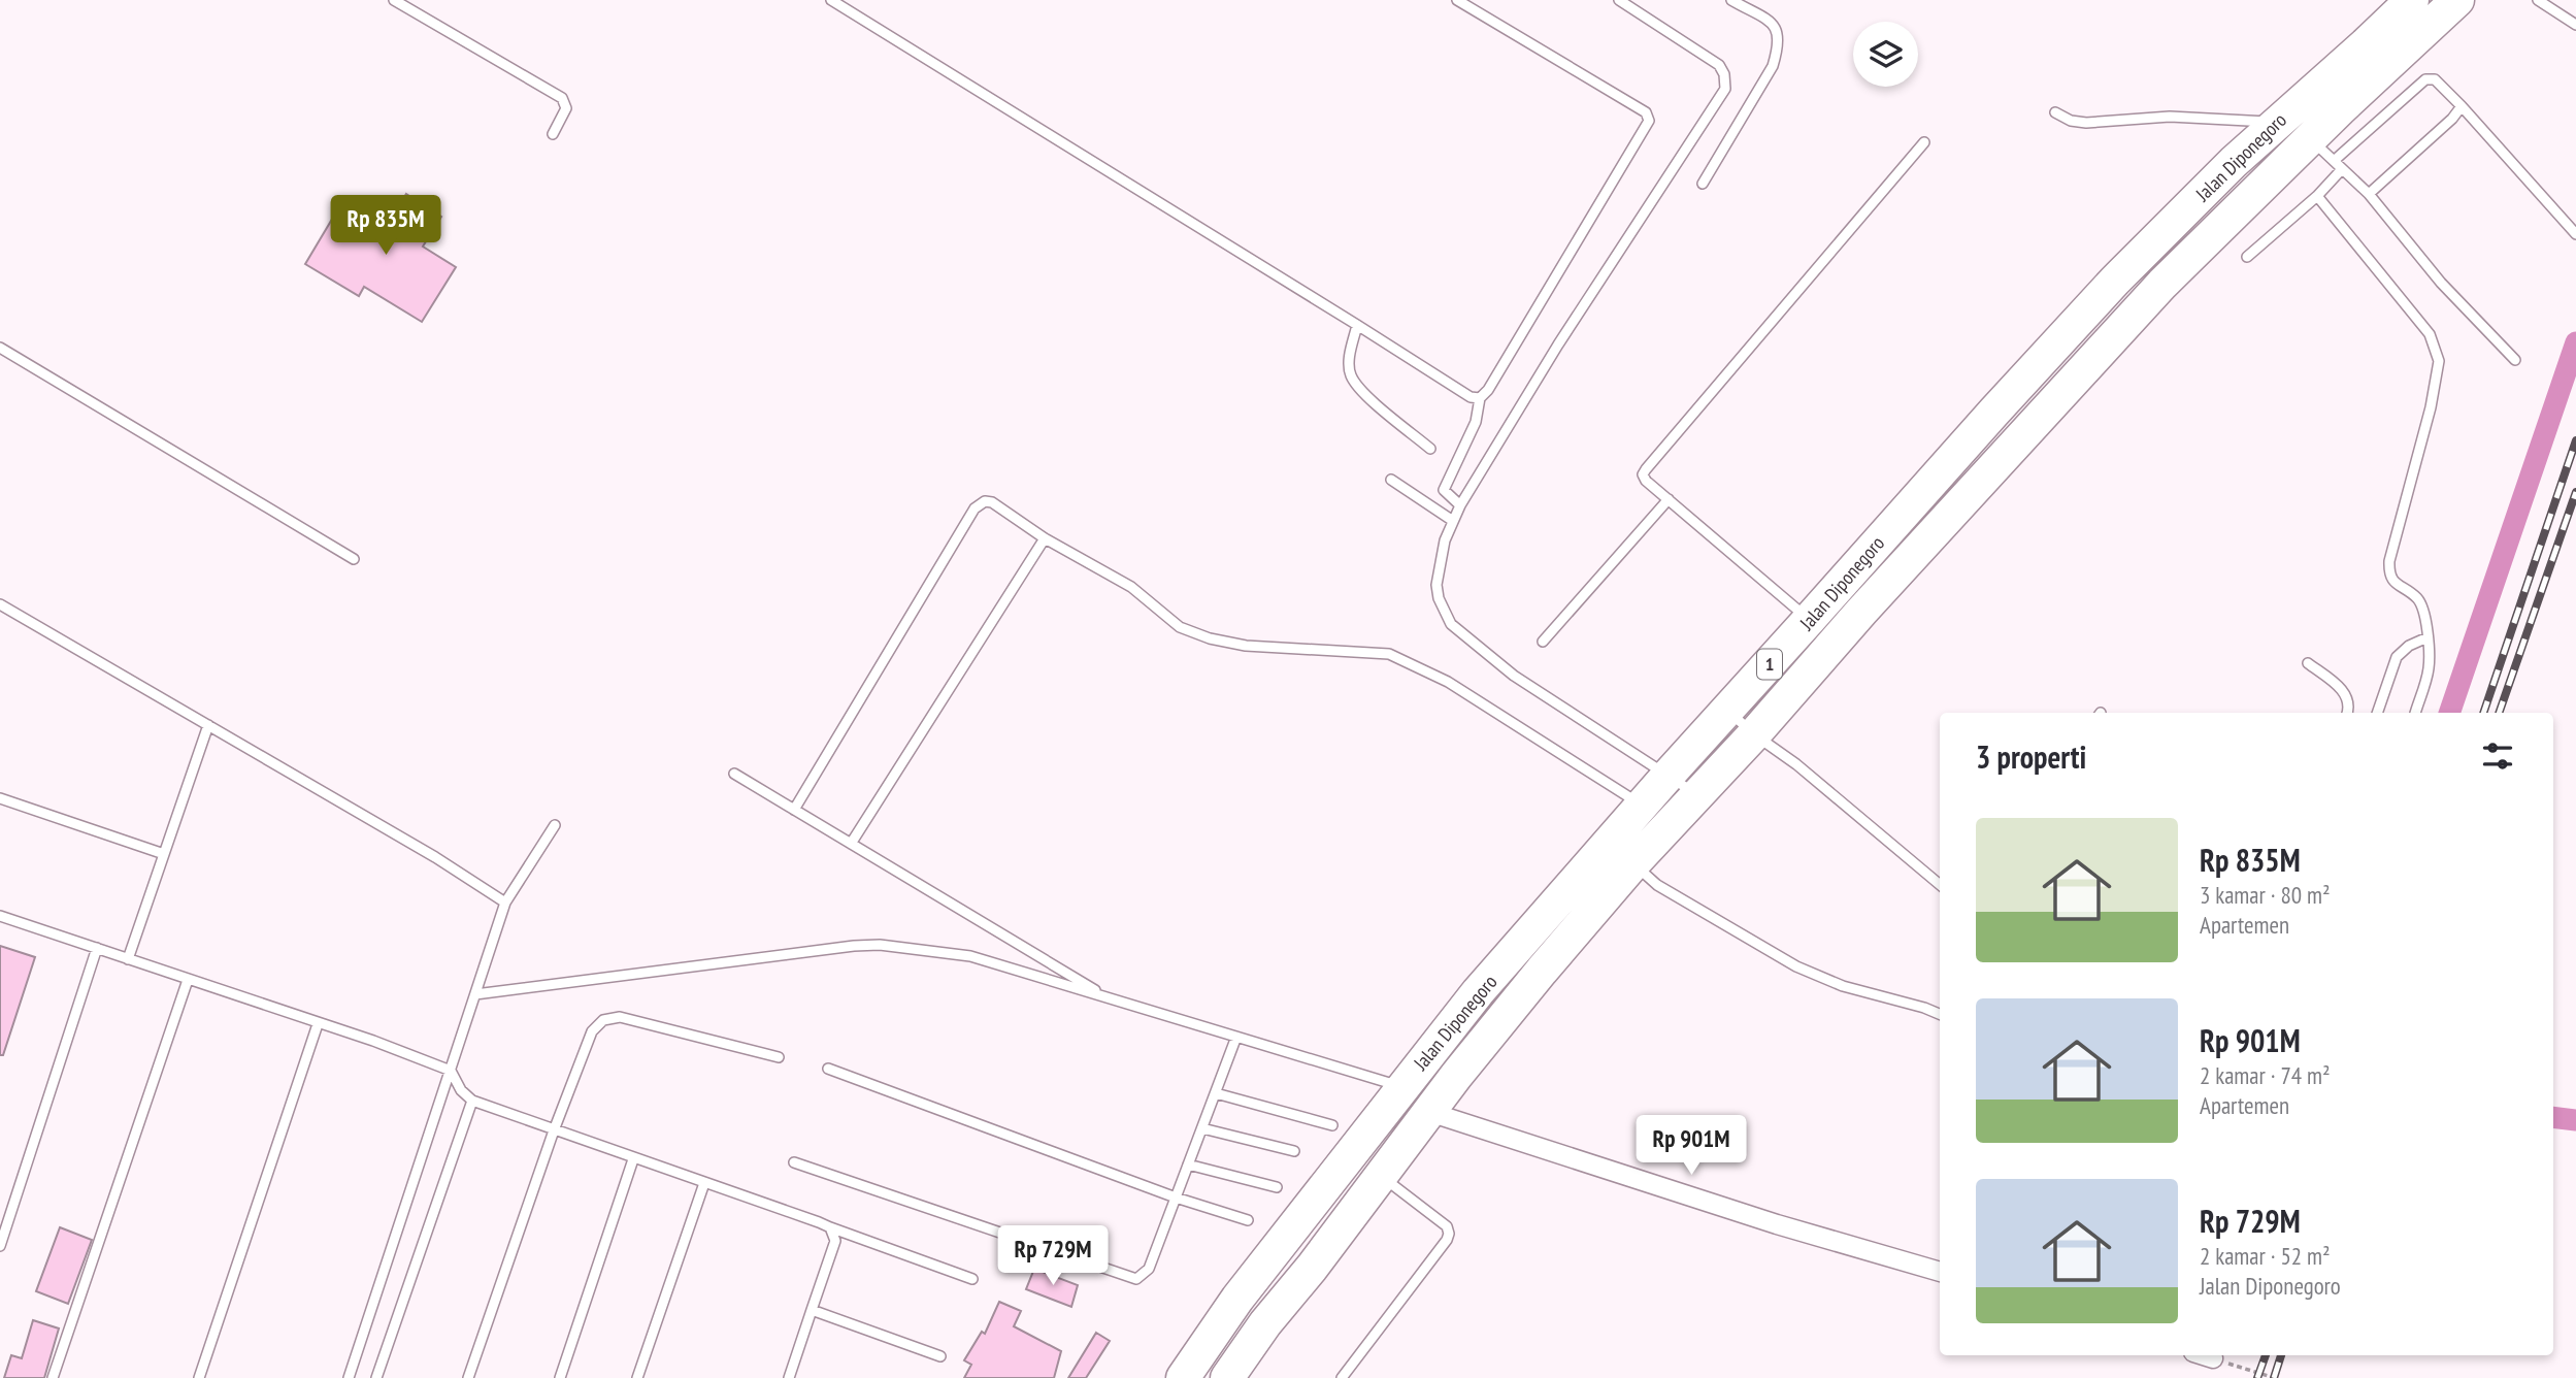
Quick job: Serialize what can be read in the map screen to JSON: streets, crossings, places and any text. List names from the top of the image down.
{
  "streets": {
    "highway": ["Jalan Diponegoro", "1"]
  },
  "page": {
    "price": ["Rp 835M", "Rp 901M", "Rp 729M"],
    "heading": "3 properti",
    "list": [
      {
        "name": "Rp 835M",
        "note": "3 kamar · 80 m² · Apartemen"
      },
      {
        "name": "Rp 901M",
        "note": "2 kamar · 74 m² · Apartemen"
      },
      {
        "name": "Rp 729M",
        "note": "2 kamar · 52 m² · Jalan Diponegoro"
      }
    ]
  }
}
